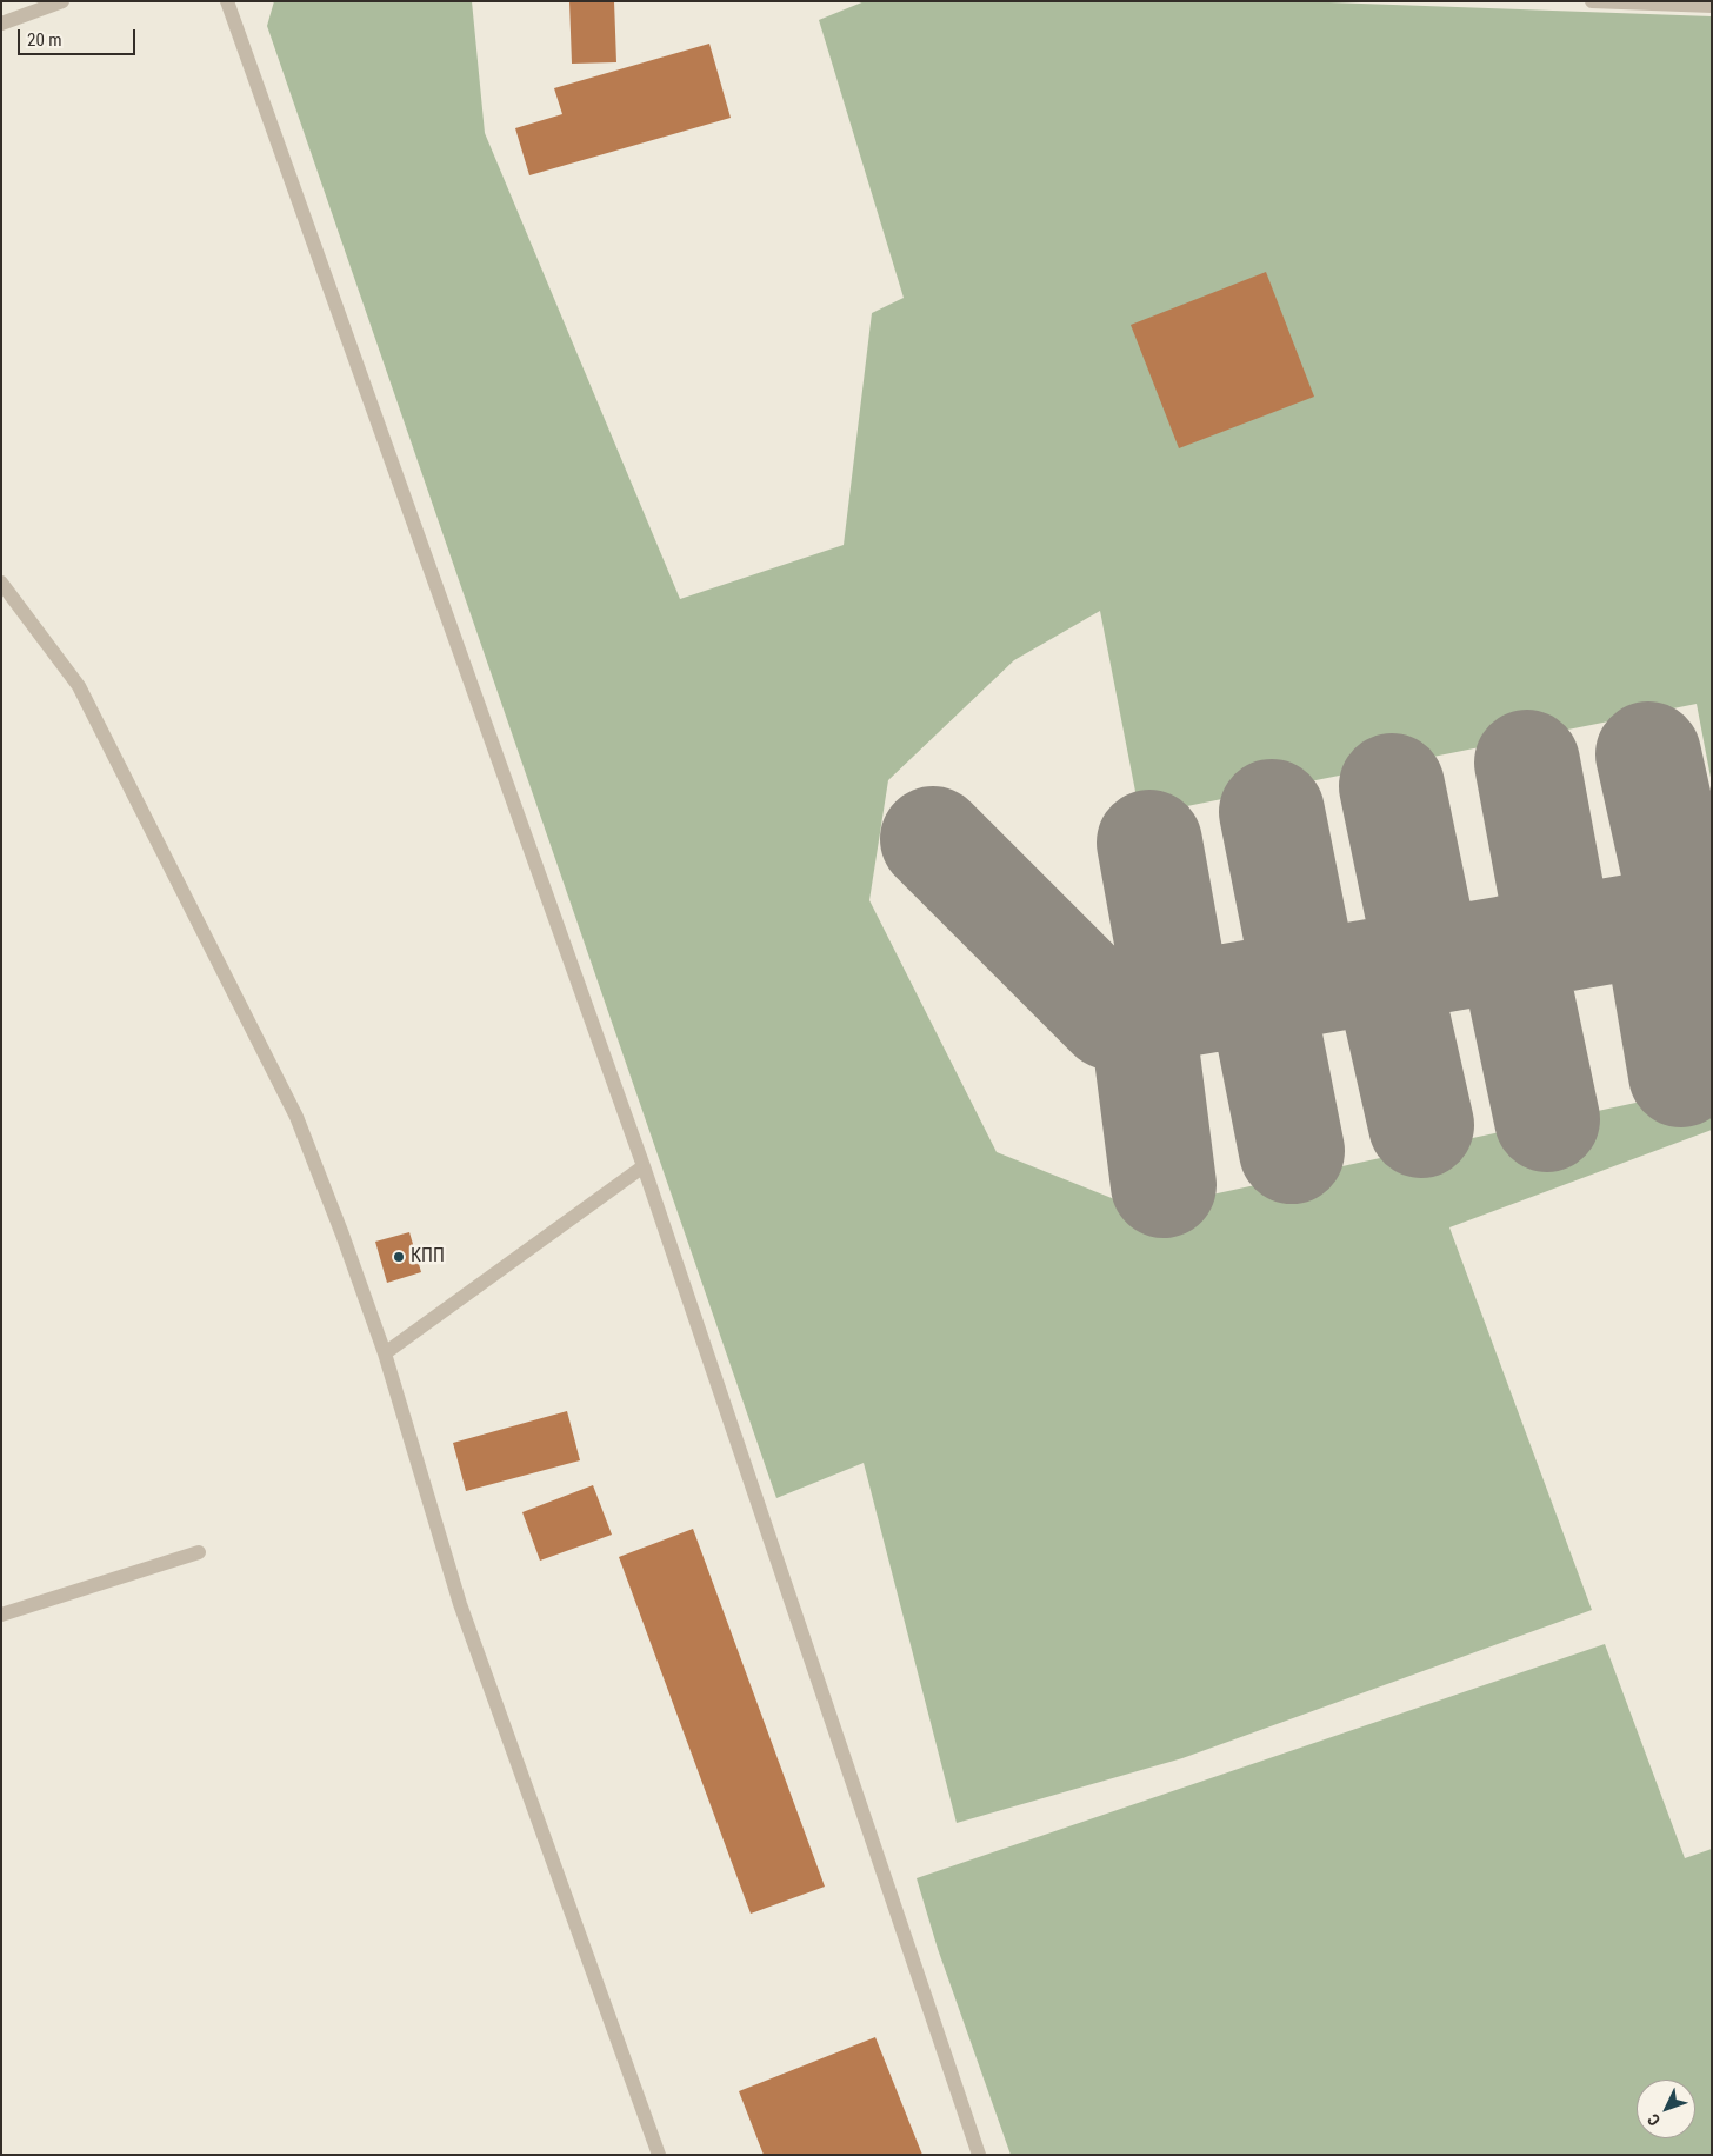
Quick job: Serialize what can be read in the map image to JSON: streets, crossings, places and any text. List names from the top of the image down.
{
  "places": ["КПП"],
  "scale_bar": "20 m",
  "north": "bottom left"
}
